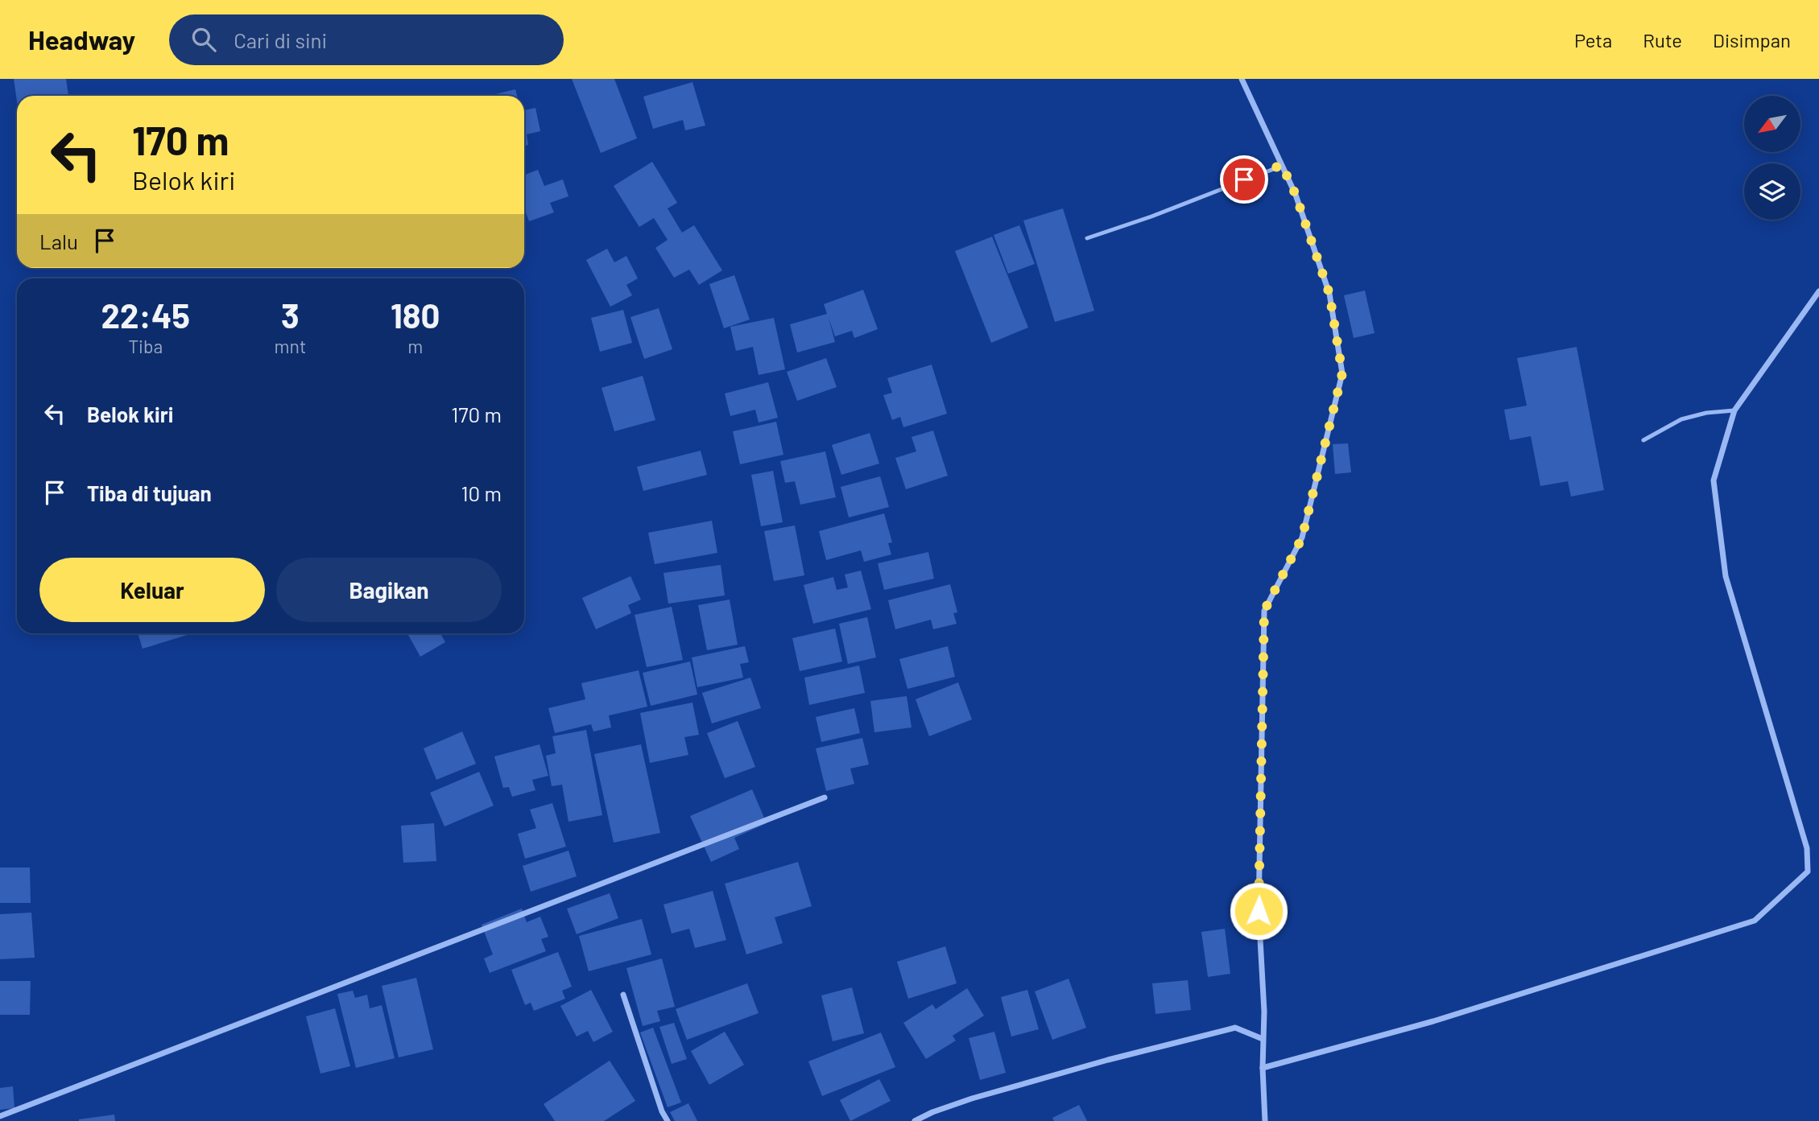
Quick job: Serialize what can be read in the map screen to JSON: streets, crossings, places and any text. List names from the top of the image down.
{
  "north": "bottom left",
  "page": {
    "header": "Headway",
    "search": "Cari di sini",
    "nav": ["Peta", "Rute", "Disimpan"],
    "turn": ["170 m", "Belok kiri"],
    "then": "Lalu",
    "eta": [
      "22:45",
      "Tiba",
      "3",
      "mnt",
      "180",
      "m"
    ],
    "list": [
      {
        "name": "Belok kiri",
        "value": "170 m"
      },
      {
        "name": "Tiba di tujuan",
        "value": "10 m"
      }
    ],
    "buttons": ["Keluar", "Bagikan"]
  }
}
